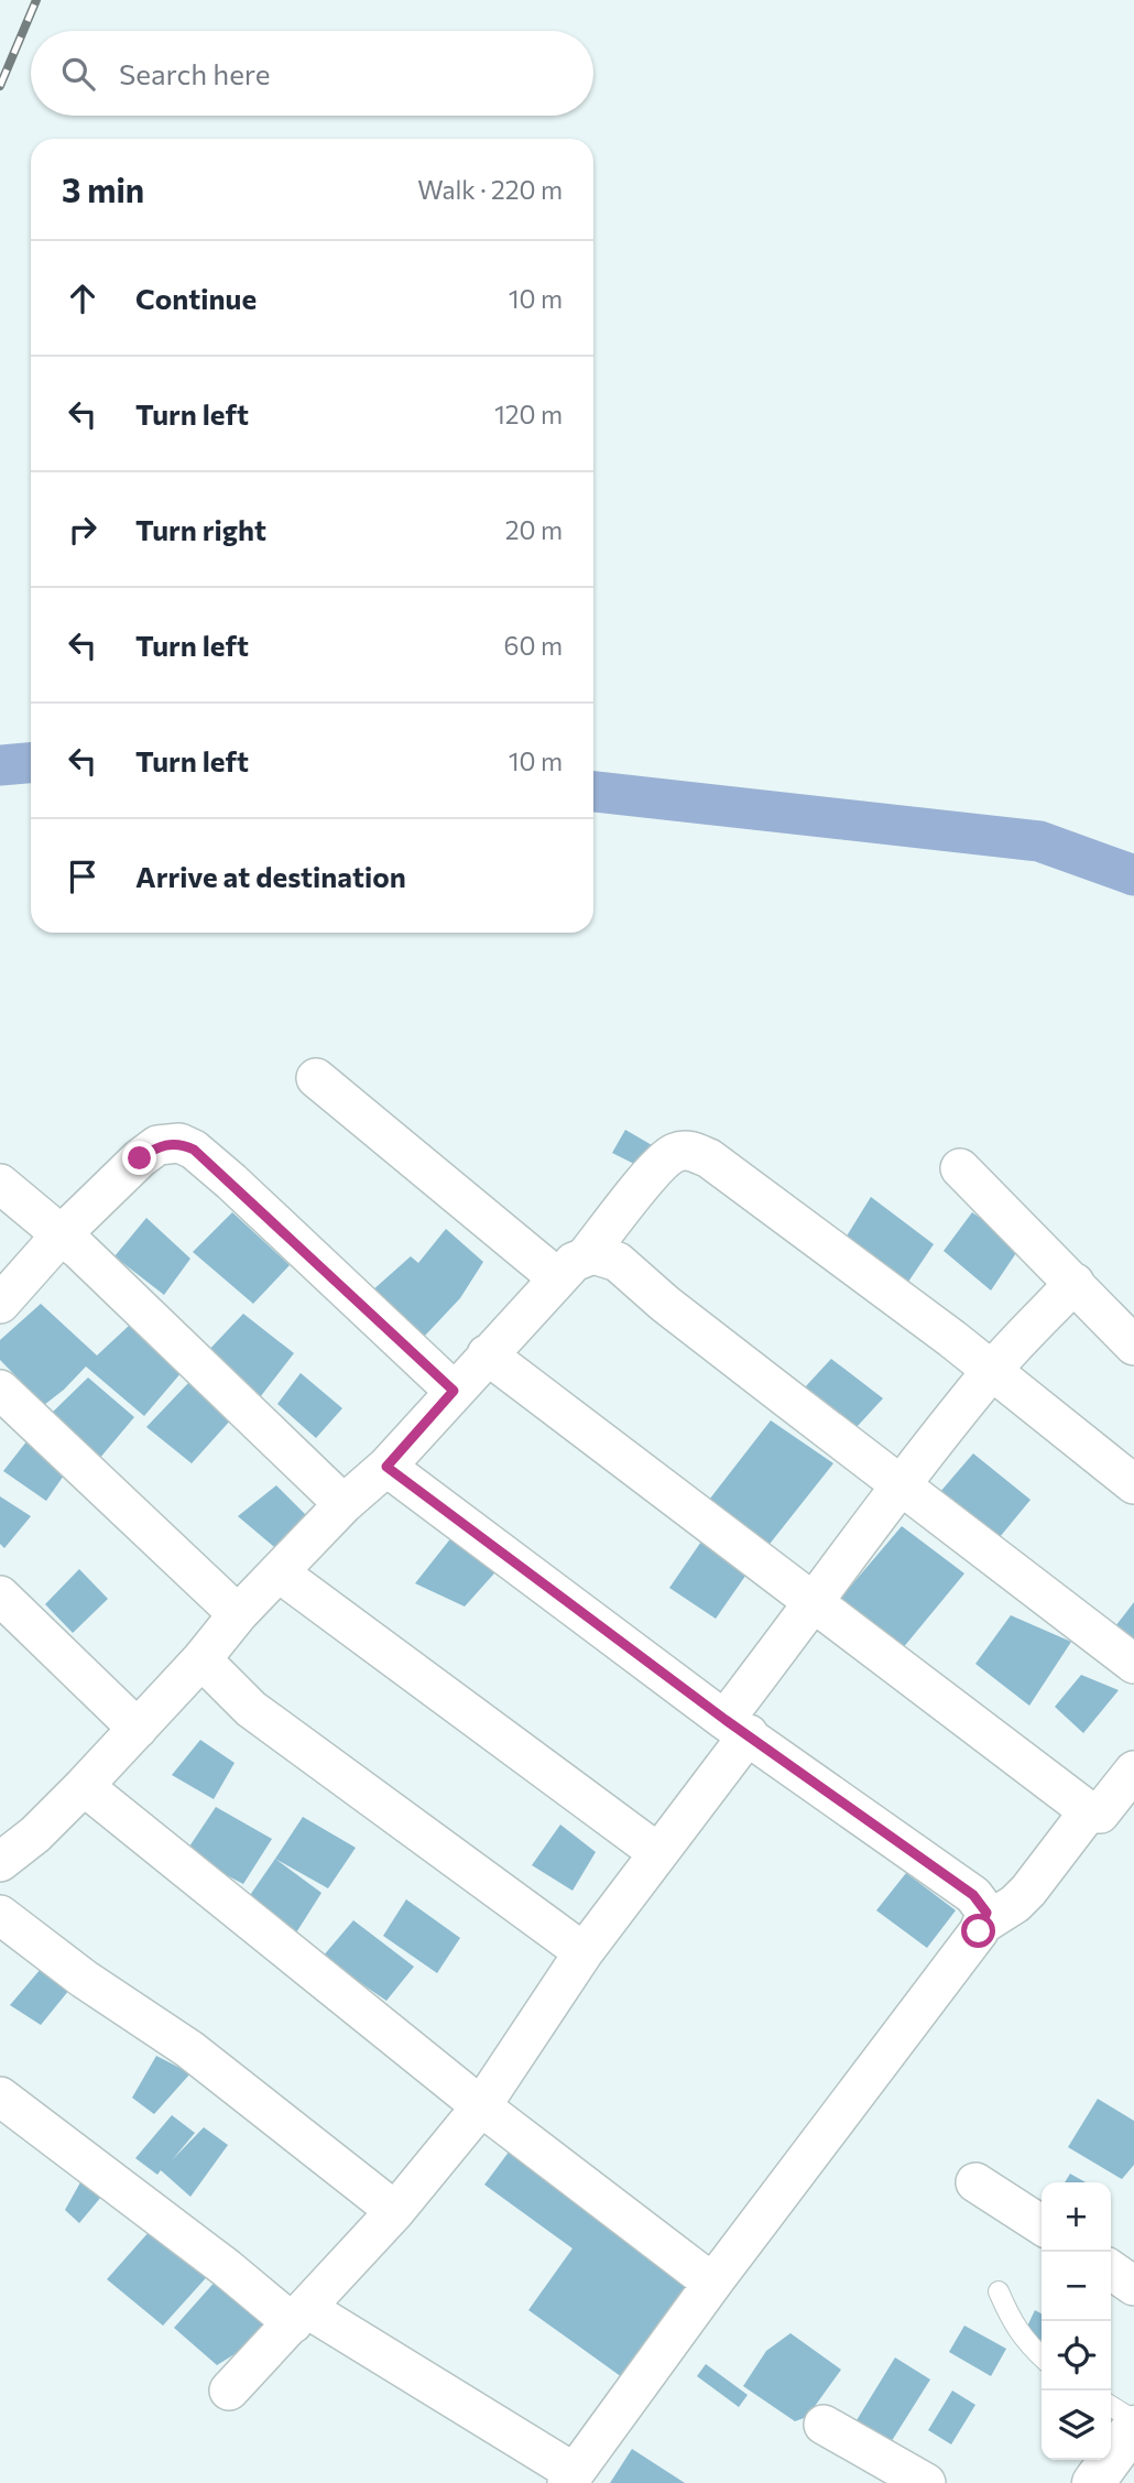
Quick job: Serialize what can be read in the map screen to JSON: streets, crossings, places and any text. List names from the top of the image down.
{
  "page": {
    "search": "Search here",
    "heading": ["3 min", "Walk · 220 m"],
    "list": [
      ["Continue", "10 m"],
      ["Turn left", "120 m"],
      ["Turn right", "20 m"],
      ["Turn left", "60 m"],
      ["Turn left", "10 m"],
      "Arrive at destination"
    ],
    "map_buttons": ["+", "−"]
  }
}
